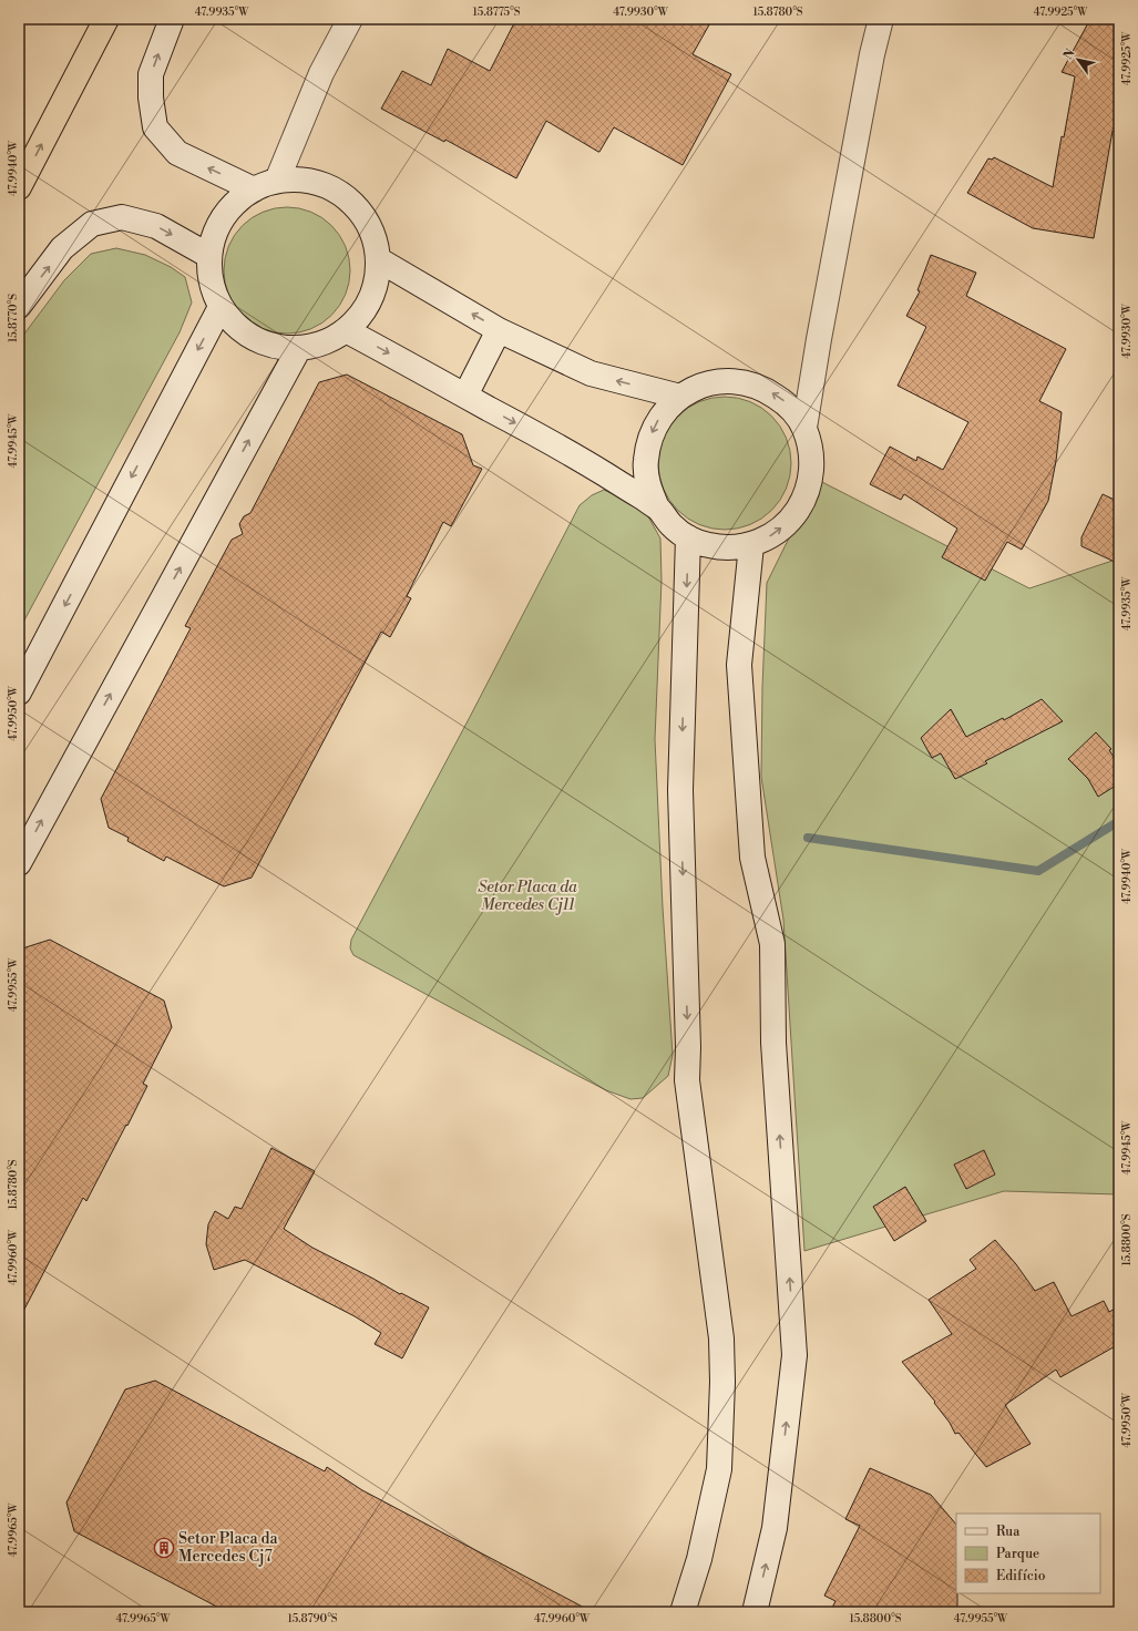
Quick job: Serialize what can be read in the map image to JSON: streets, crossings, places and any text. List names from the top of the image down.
{
  "parks": ["Setor Placa da Mercedes Cj11"],
  "places": {
    "building": ["Setor Placa da Mercedes Cj7"]
  },
  "legend": ["Rua", "Parque", "Edifício"],
  "north": "top left",
  "coordinates": [
    "47.9935°W",
    "15.8775°S",
    "47.9930°W",
    "15.8780°S",
    "47.9925°W",
    "47.9940°W",
    "15.8770°S",
    "47.9945°W",
    "47.9950°W",
    "47.9955°W",
    "15.8800°S",
    "47.9960°W",
    "47.9965°W",
    "15.8790°S"
  ]
}
